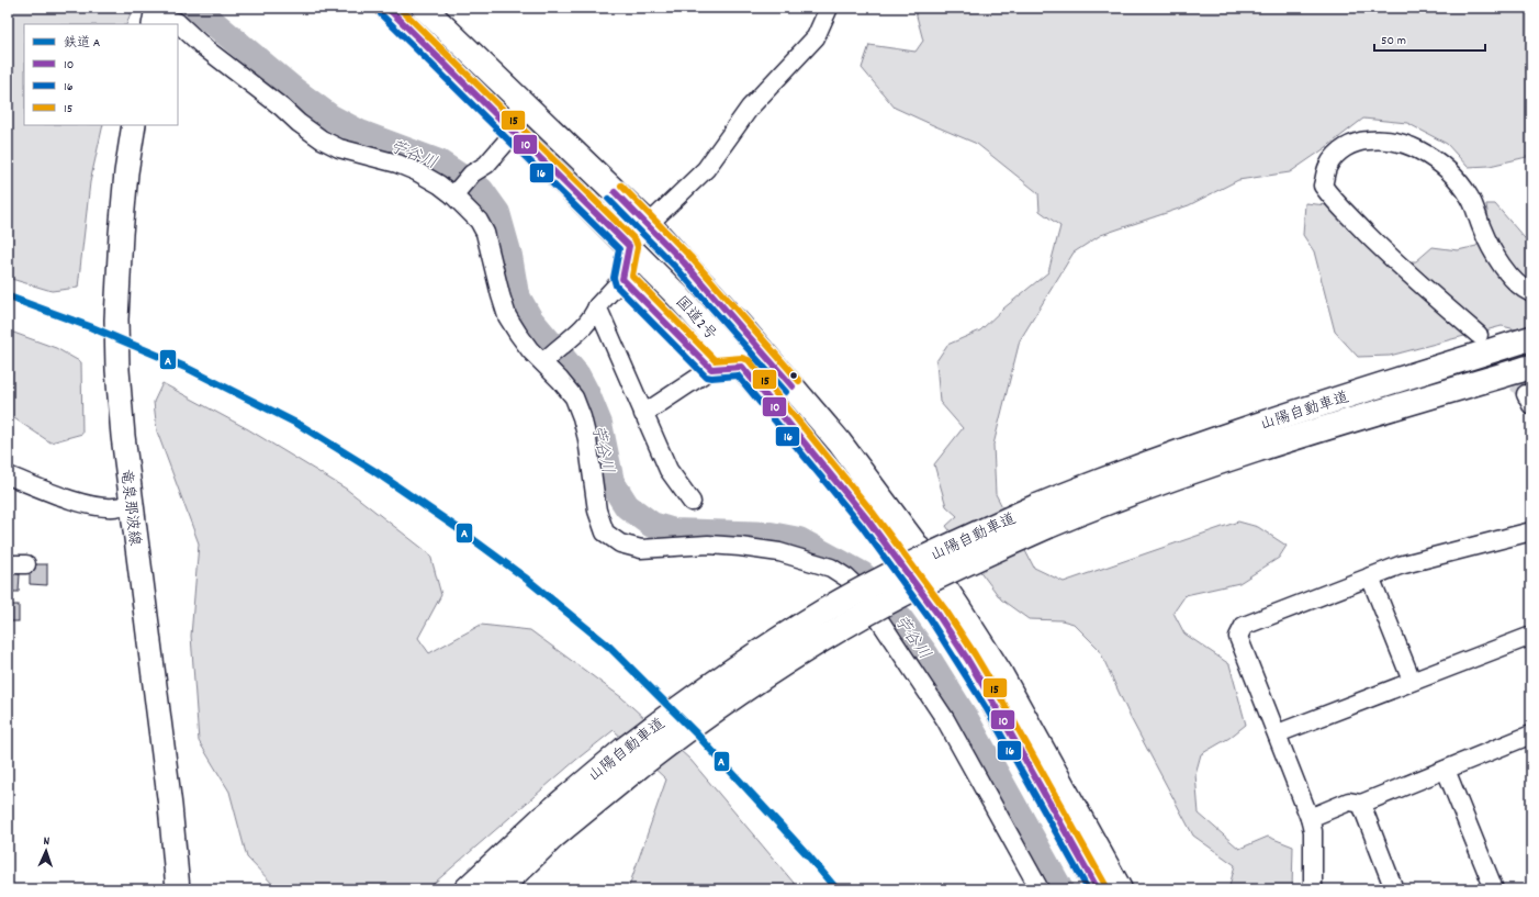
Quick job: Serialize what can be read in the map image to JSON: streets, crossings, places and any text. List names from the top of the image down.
{
  "streets": {
    "highway": ["国道2号", "山陽自動車道"],
    "main road": ["竜泉那波線"]
  },
  "water": ["苧谷川"],
  "lines": [
    "transit line 10",
    "transit line 15",
    "transit line 16",
    "rail line A"
  ],
  "legend": [
    "鉄道 A",
    "10",
    "16",
    "15"
  ],
  "scale_bar": "50 m",
  "north": "top"
}
